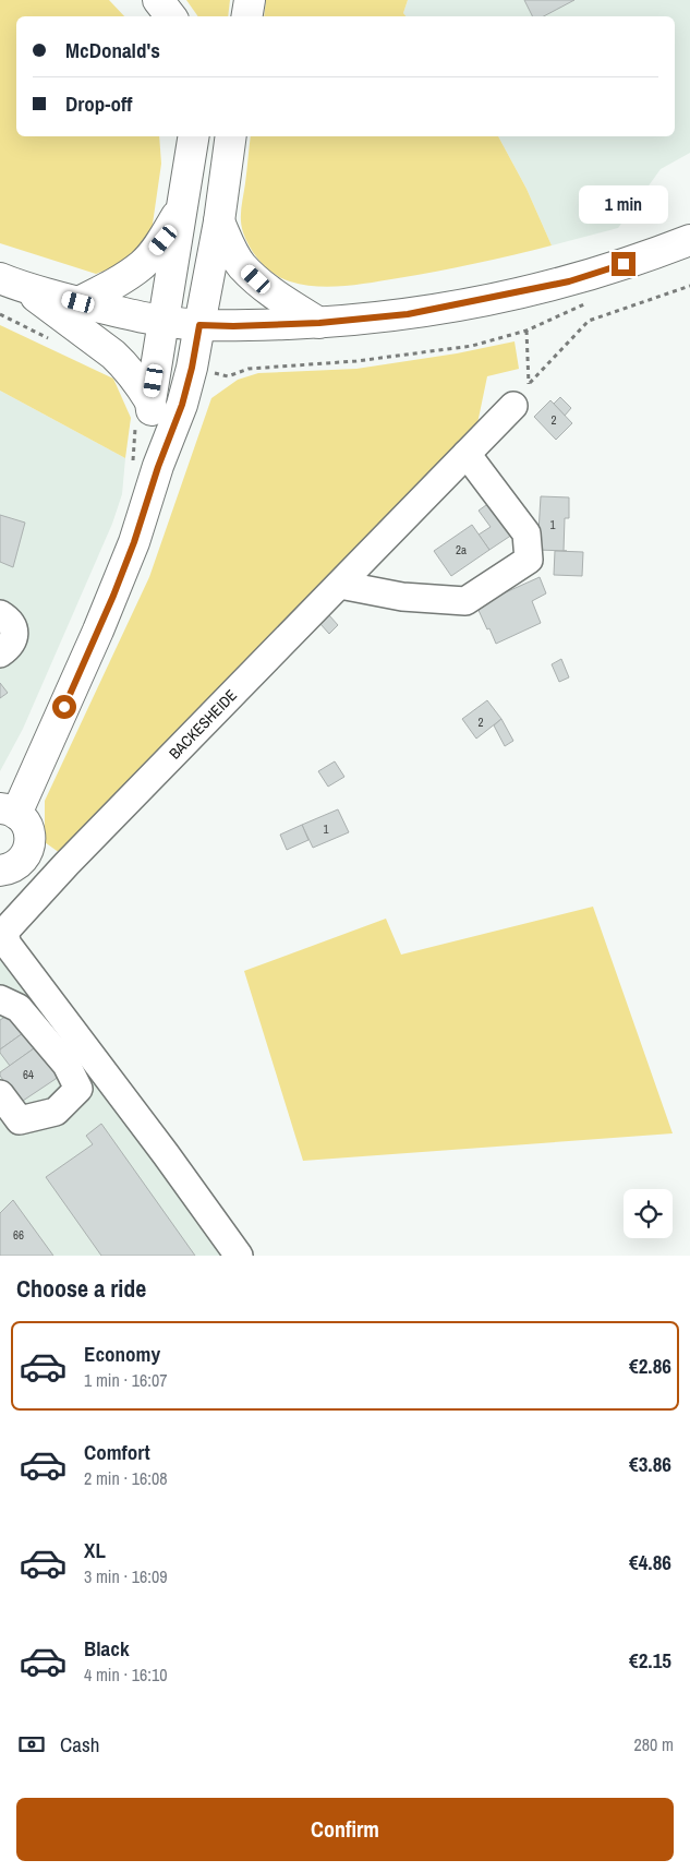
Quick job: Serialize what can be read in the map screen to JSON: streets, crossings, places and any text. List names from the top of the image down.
{
  "streets": {
    "lane": ["BACKESHEIDE"]
  },
  "house_numbers": [
    "2",
    "1",
    "2a",
    "2",
    "1",
    "64",
    "66"
  ],
  "page": {
    "banner": ["McDonald's", "Drop-off"],
    "bubble": "1 min",
    "heading": "Choose a ride",
    "list": [
      {
        "name": "Economy",
        "note": "1 min · 16:07",
        "value": "€2.86"
      },
      {
        "name": "Comfort",
        "note": "2 min · 16:08",
        "value": "€3.86"
      },
      {
        "name": "XL",
        "note": "3 min · 16:09",
        "value": "€4.86"
      },
      {
        "name": "Black",
        "note": "4 min · 16:10",
        "value": "€2.15"
      }
    ],
    "pay": ["Cash", "280 m"],
    "buttons": "Confirm"
  }
}
